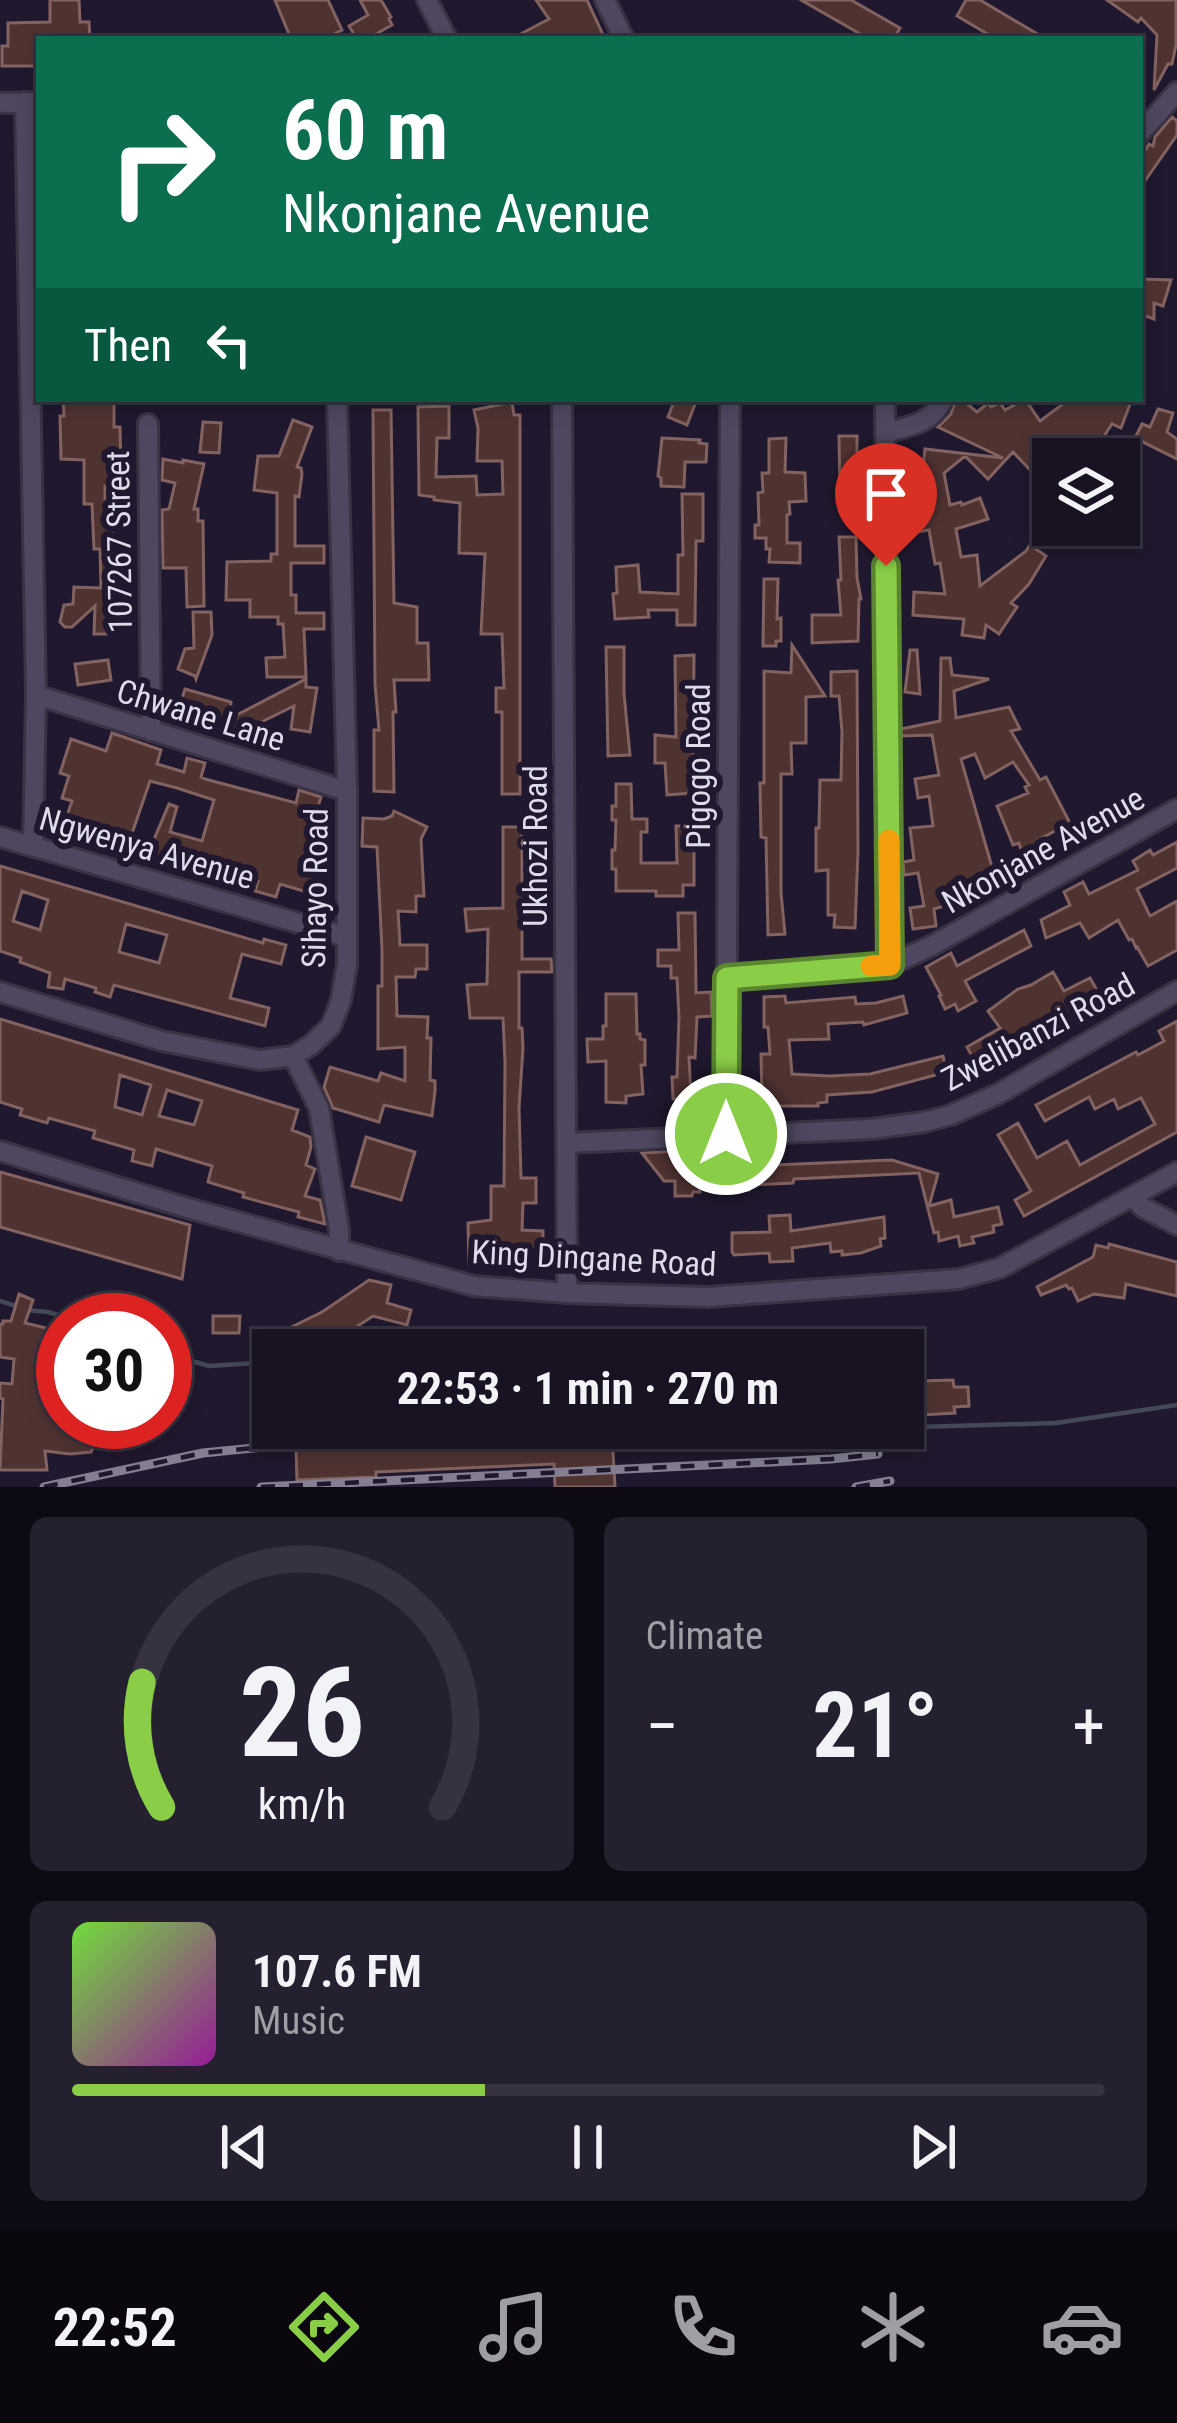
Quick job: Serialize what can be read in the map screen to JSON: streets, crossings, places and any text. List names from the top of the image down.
{
  "streets": {
    "street": [
      "107267 Street",
      "Chwane Lane",
      "Pigogo Road",
      "Ukhozi Road",
      "Ngwenya Avenue",
      "Nkonjane Avenue",
      "Sihayo Road",
      "Zwelibanzi Road",
      "King Dingane Road"
    ]
  },
  "crossings": [
    ["107267 Street", "Chwane Lane"],
    ["Chwane Lane", "Sihayo Road"],
    ["Pigogo Road", "Nkonjane Avenue"],
    ["Pigogo Road", "Zwelibanzi Road"],
    ["Ukhozi Road", "Zwelibanzi Road"],
    ["Ukhozi Road", "King Dingane Road"],
    ["Ngwenya Avenue", "Sihayo Road"]
  ],
  "page": {
    "turn": ["60 m", "Nkonjane Avenue"],
    "then": "Then",
    "limit": "30",
    "trip": "22:53 · 1 min · 270 m",
    "tile": "Climate",
    "heat": ["−", "21°", "+"],
    "song": ["107.6 FM", "Music"],
    "tabs": "22:52",
    "gauge": ["26", "km/h"]
  }
}
